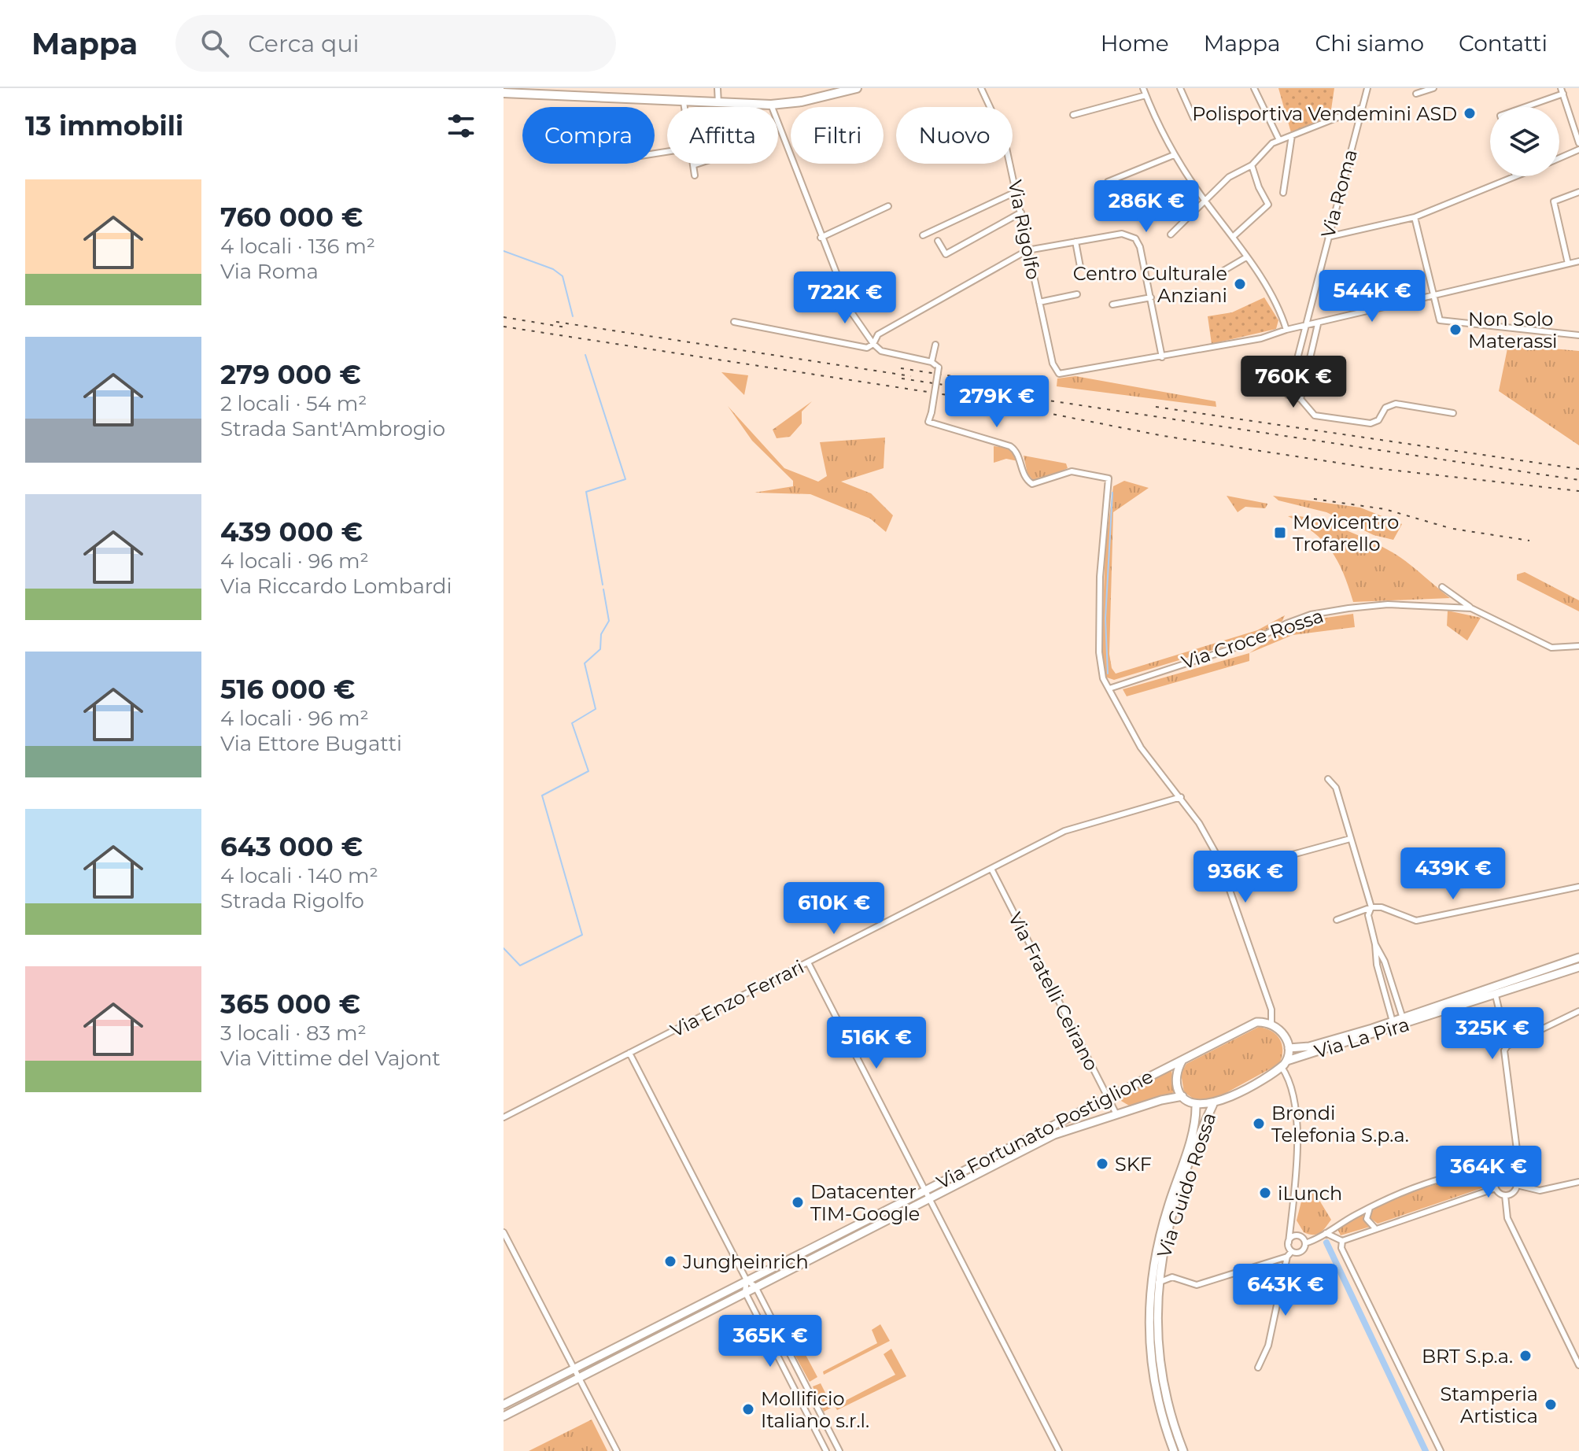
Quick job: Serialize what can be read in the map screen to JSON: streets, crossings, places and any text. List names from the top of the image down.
{
  "streets": {
    "street": [
      "Via Roma",
      "Via Rigolfo",
      "Via Croce Rossa",
      "Via Fratelli Ceirano",
      "Via Enzo Ferrari",
      "Via La Pira",
      "Via Fortunato Postiglione",
      "Via Guido Rossa"
    ]
  },
  "crossings": [
    ["Via Fratelli Ceirano", "Via Enzo Ferrari"],
    ["Via Fratelli Ceirano", "Via Fortunato Postiglione"],
    ["Via La Pira", "Via Guido Rossa"]
  ],
  "places": {
    "other": [
      "Polisportiva Vendemini ASD",
      "Centro Culturale Anziani",
      "Non Solo Materassi",
      "Brondi Telefonia S.p.a.",
      "SKF",
      "iLunch",
      "Datacenter TIM-Google",
      "Jungheinrich",
      "BRT S.p.a.",
      "Stamperia Artistica",
      "Mollificio Italiano s.r.l."
    ],
    "transit": ["Movicentro Trofarello"]
  },
  "page": {
    "header": "Mappa",
    "search": "Cerca qui",
    "nav": [
      "Home",
      "Mappa",
      "Chi siamo",
      "Contatti"
    ],
    "heading": "13 immobili",
    "chip": [
      "Compra",
      "Affitta",
      "Filtri",
      "Nuovo"
    ],
    "list": [
      {
        "name": "760 000 €",
        "note": "4 locali · 136 m² · Via Roma"
      },
      {
        "name": "279 000 €",
        "note": "2 locali · 54 m² · Strada Sant'Ambrogio"
      },
      {
        "name": "439 000 €",
        "note": "4 locali · 96 m² · Via Riccardo Lombardi"
      },
      {
        "name": "516 000 €",
        "note": "4 locali · 96 m² · Via Ettore Bugatti"
      },
      {
        "name": "643 000 €",
        "note": "4 locali · 140 m² · Strada Rigolfo"
      },
      {
        "name": "365 000 €",
        "note": "3 locali · 83 m² · Via Vittime del Vajont"
      }
    ],
    "price": [
      "286K €",
      "544K €",
      "722K €",
      "760K €",
      "279K €",
      "439K €",
      "936K €",
      "610K €",
      "325K €",
      "516K €",
      "364K €",
      "643K €",
      "365K €"
    ]
  }
}
